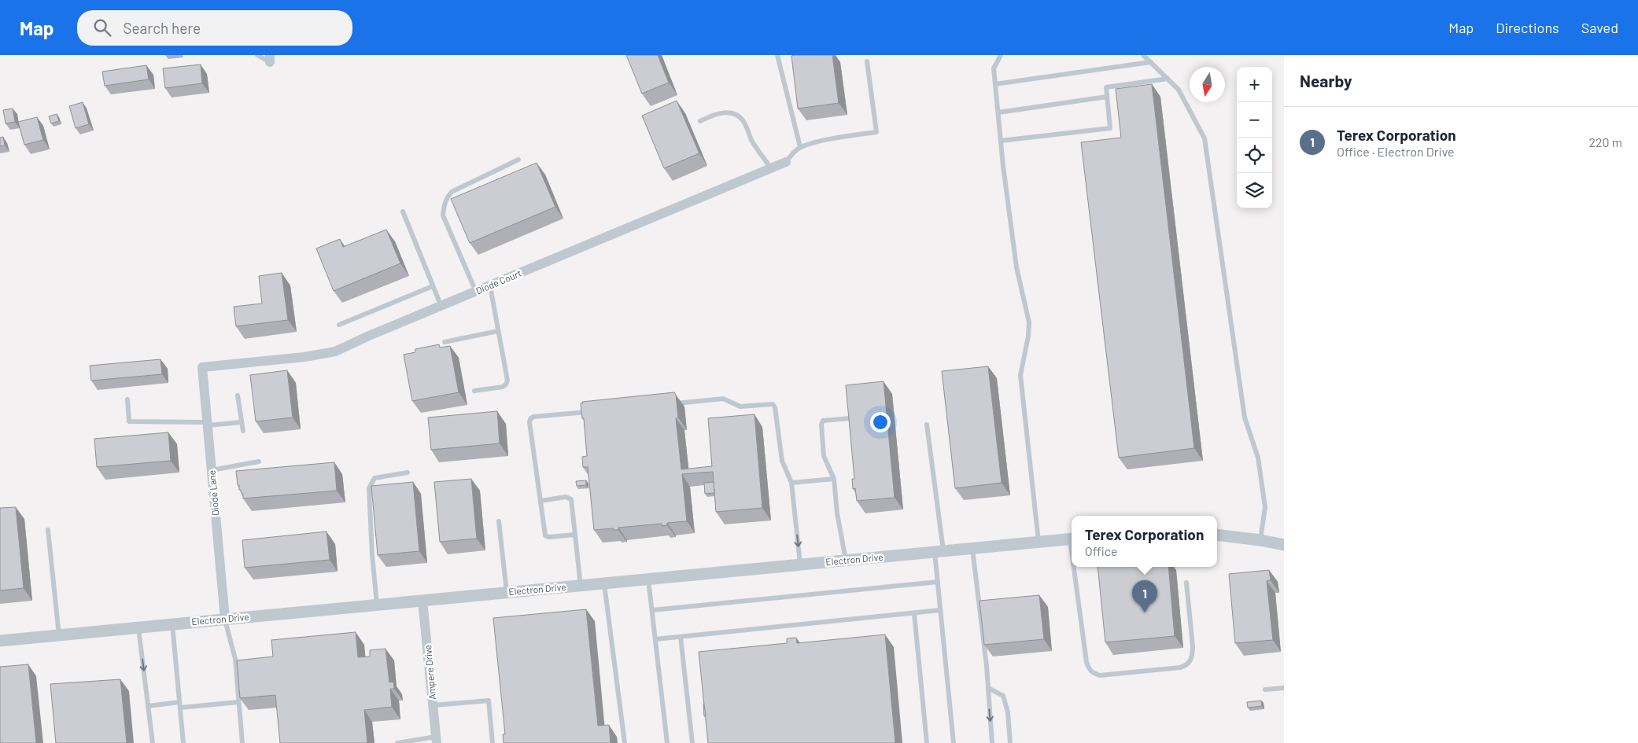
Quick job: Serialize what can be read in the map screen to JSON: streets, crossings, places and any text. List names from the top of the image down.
{
  "streets": {
    "street": [
      "Diode Court",
      "Diode Lane",
      "Electron Drive",
      "Ampere Drive"
    ]
  },
  "crossings": [
    ["Diode Court", "Diode Lane"],
    ["Diode Lane", "Electron Drive"],
    ["Electron Drive", "Ampere Drive"]
  ],
  "north": "bottom",
  "page": {
    "header": "Map",
    "search": "Search here",
    "nav": ["Map", "Directions", "Saved"],
    "heading": "Nearby",
    "map_buttons": ["+", "−"],
    "list": [
      {
        "mark": "1",
        "name": "Terex Corporation",
        "note": "Office · Electron Drive",
        "value": "220 m"
      }
    ],
    "popup": ["Terex Corporation", "Office"],
    "pins": "1"
  }
}
